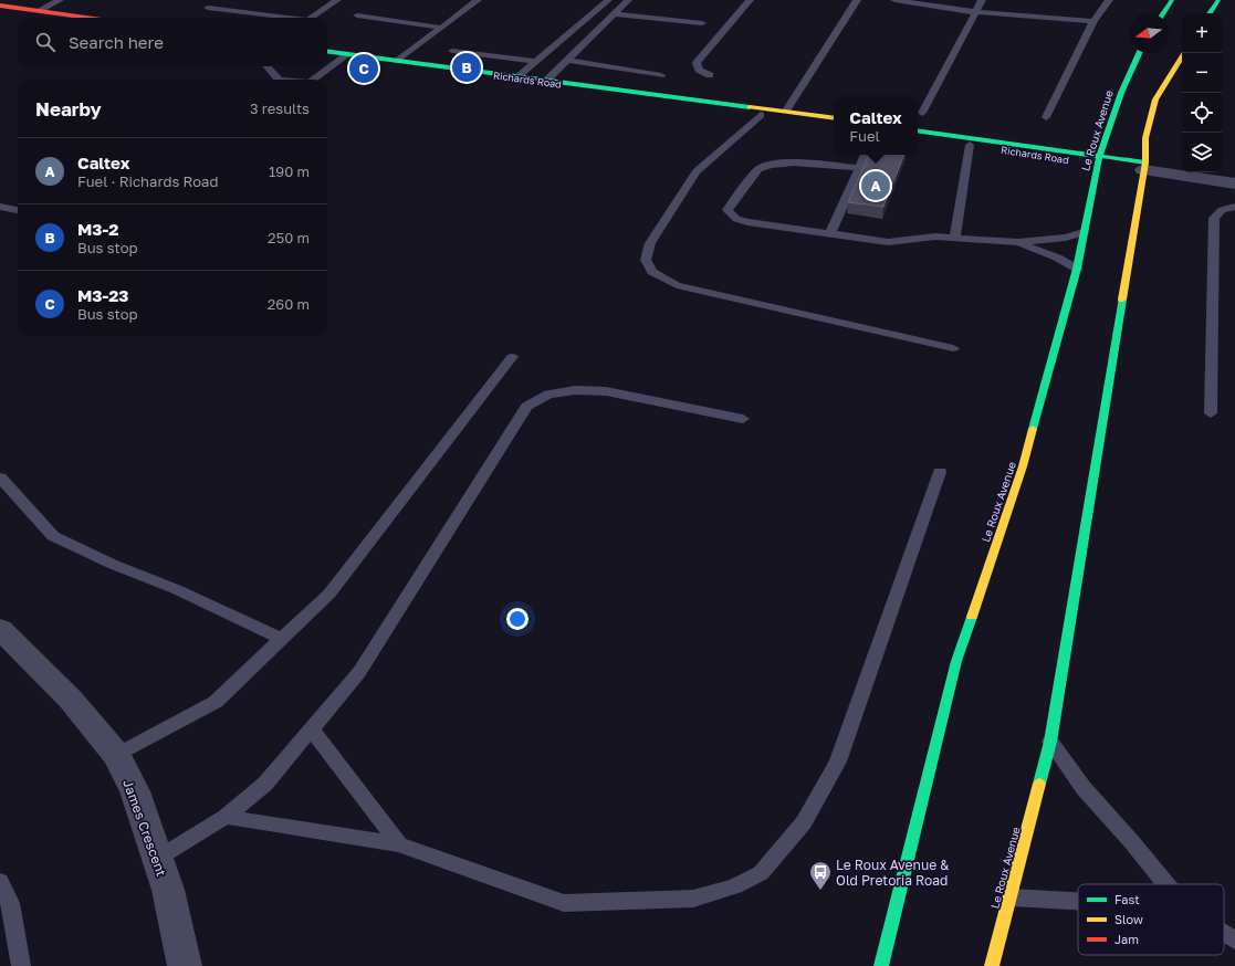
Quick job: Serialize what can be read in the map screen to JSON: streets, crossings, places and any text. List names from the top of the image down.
{
  "streets": {
    "main road": ["Richards Road", "Le Roux Avenue"],
    "street": ["James Crescent"]
  },
  "crossings": [
    ["Richards Road", "Le Roux Avenue"]
  ],
  "places": {
    "bus stop": ["Le Roux Avenue & Old Pretoria Road"]
  },
  "legend": ["Fast", "Slow", "Jam"],
  "north": "left",
  "page": {
    "map_buttons": ["+", "−"],
    "search": "Search here",
    "pins": ["B", "C", "A"],
    "heading": ["Nearby", "3 results"],
    "popup": ["Caltex", "Fuel"],
    "list": [
      {
        "mark": "A",
        "name": "Caltex",
        "note": "Fuel · Richards Road",
        "value": "190 m"
      },
      {
        "mark": "B",
        "name": "M3-2",
        "note": "Bus stop",
        "value": "250 m"
      },
      {
        "mark": "C",
        "name": "M3-23",
        "note": "Bus stop",
        "value": "260 m"
      }
    ]
  }
}
